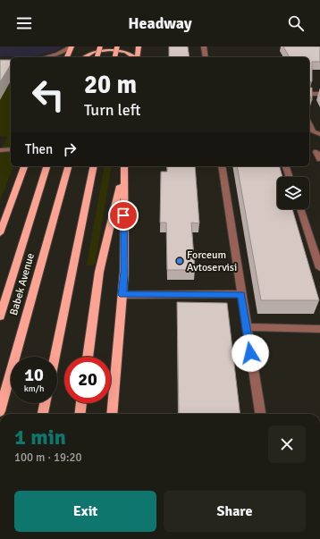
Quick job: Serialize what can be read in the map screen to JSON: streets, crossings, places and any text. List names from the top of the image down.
{
  "streets": {
    "main road": ["Babek Avenue"]
  },
  "places": ["Forceum Avtoservisi"],
  "page": {
    "header": "Headway",
    "turn": ["20 m", "Turn left"],
    "then": "Then",
    "speed": "10 km/h",
    "limit": "20",
    "heading": ["1 min", "100 m · 19:20"],
    "buttons": ["Exit", "Share"]
  }
}
